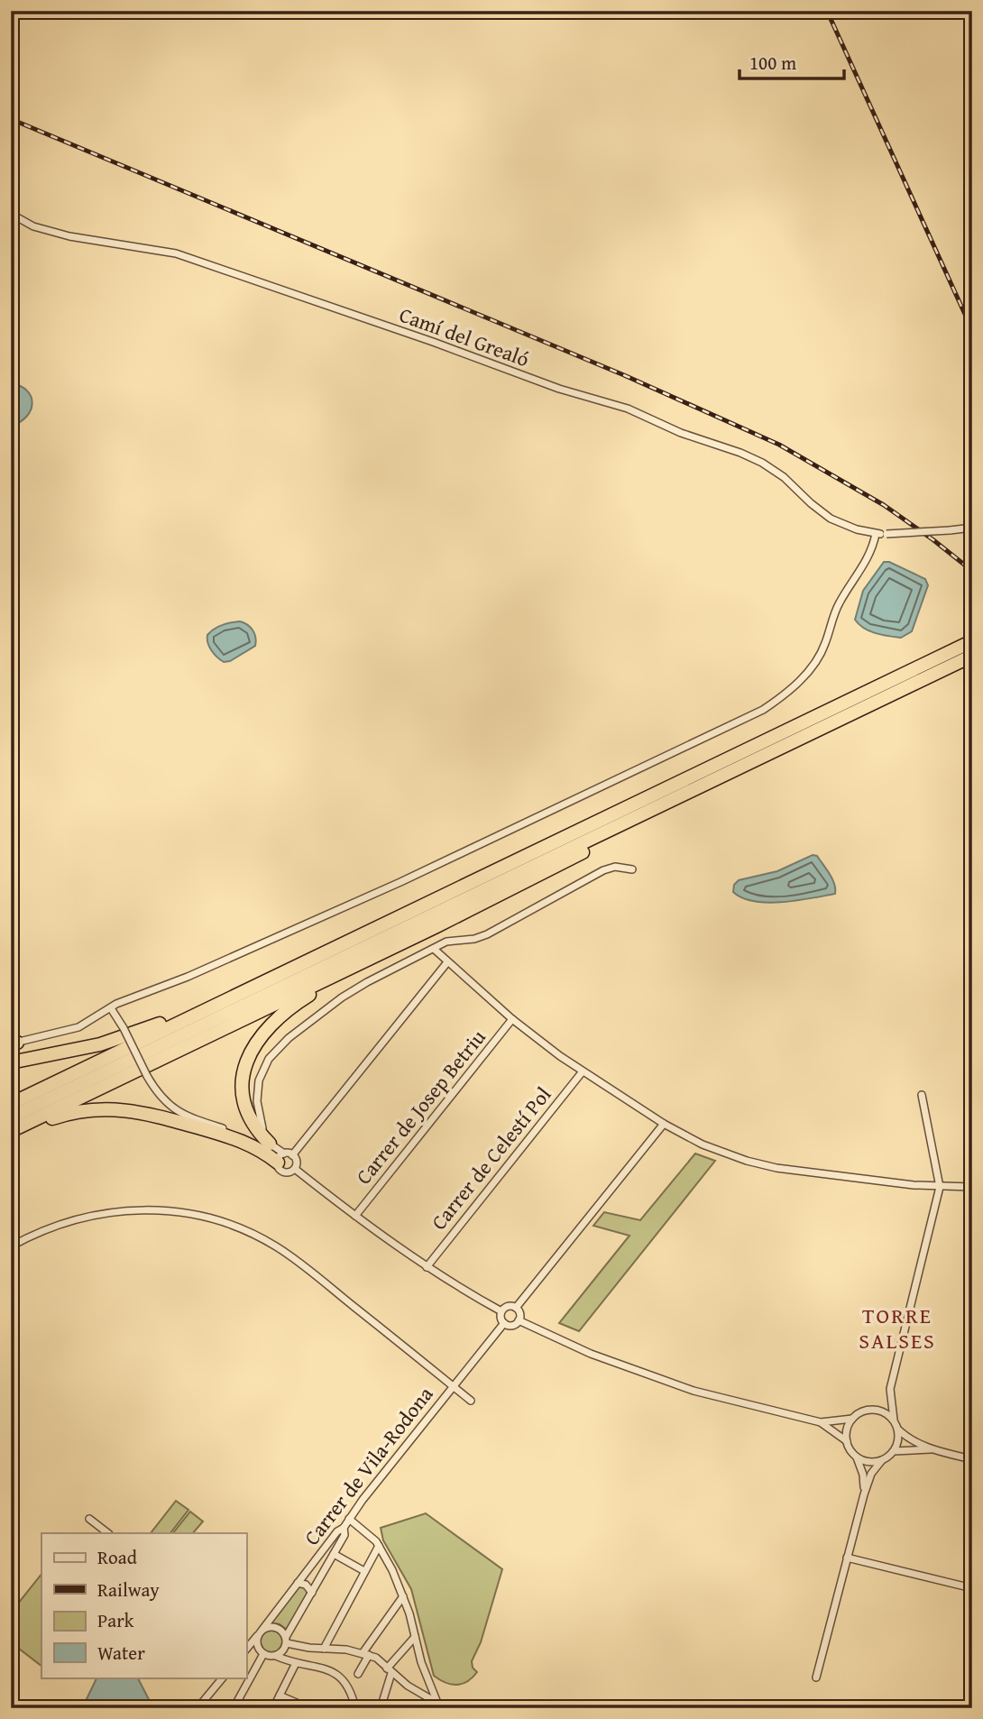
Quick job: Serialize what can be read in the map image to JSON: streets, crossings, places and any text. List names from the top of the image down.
{
  "streets": {
    "street": [
      "Camí del Grealó",
      "Carrer de Josep Betriu",
      "Carrer de Celestí Pol",
      "Carrer de Vila-Rodona"
    ]
  },
  "districts": ["TORRE SALSES"],
  "legend": [
    "Road",
    "Railway",
    "Park",
    "Water"
  ],
  "scale_bar": "100 m"
}
